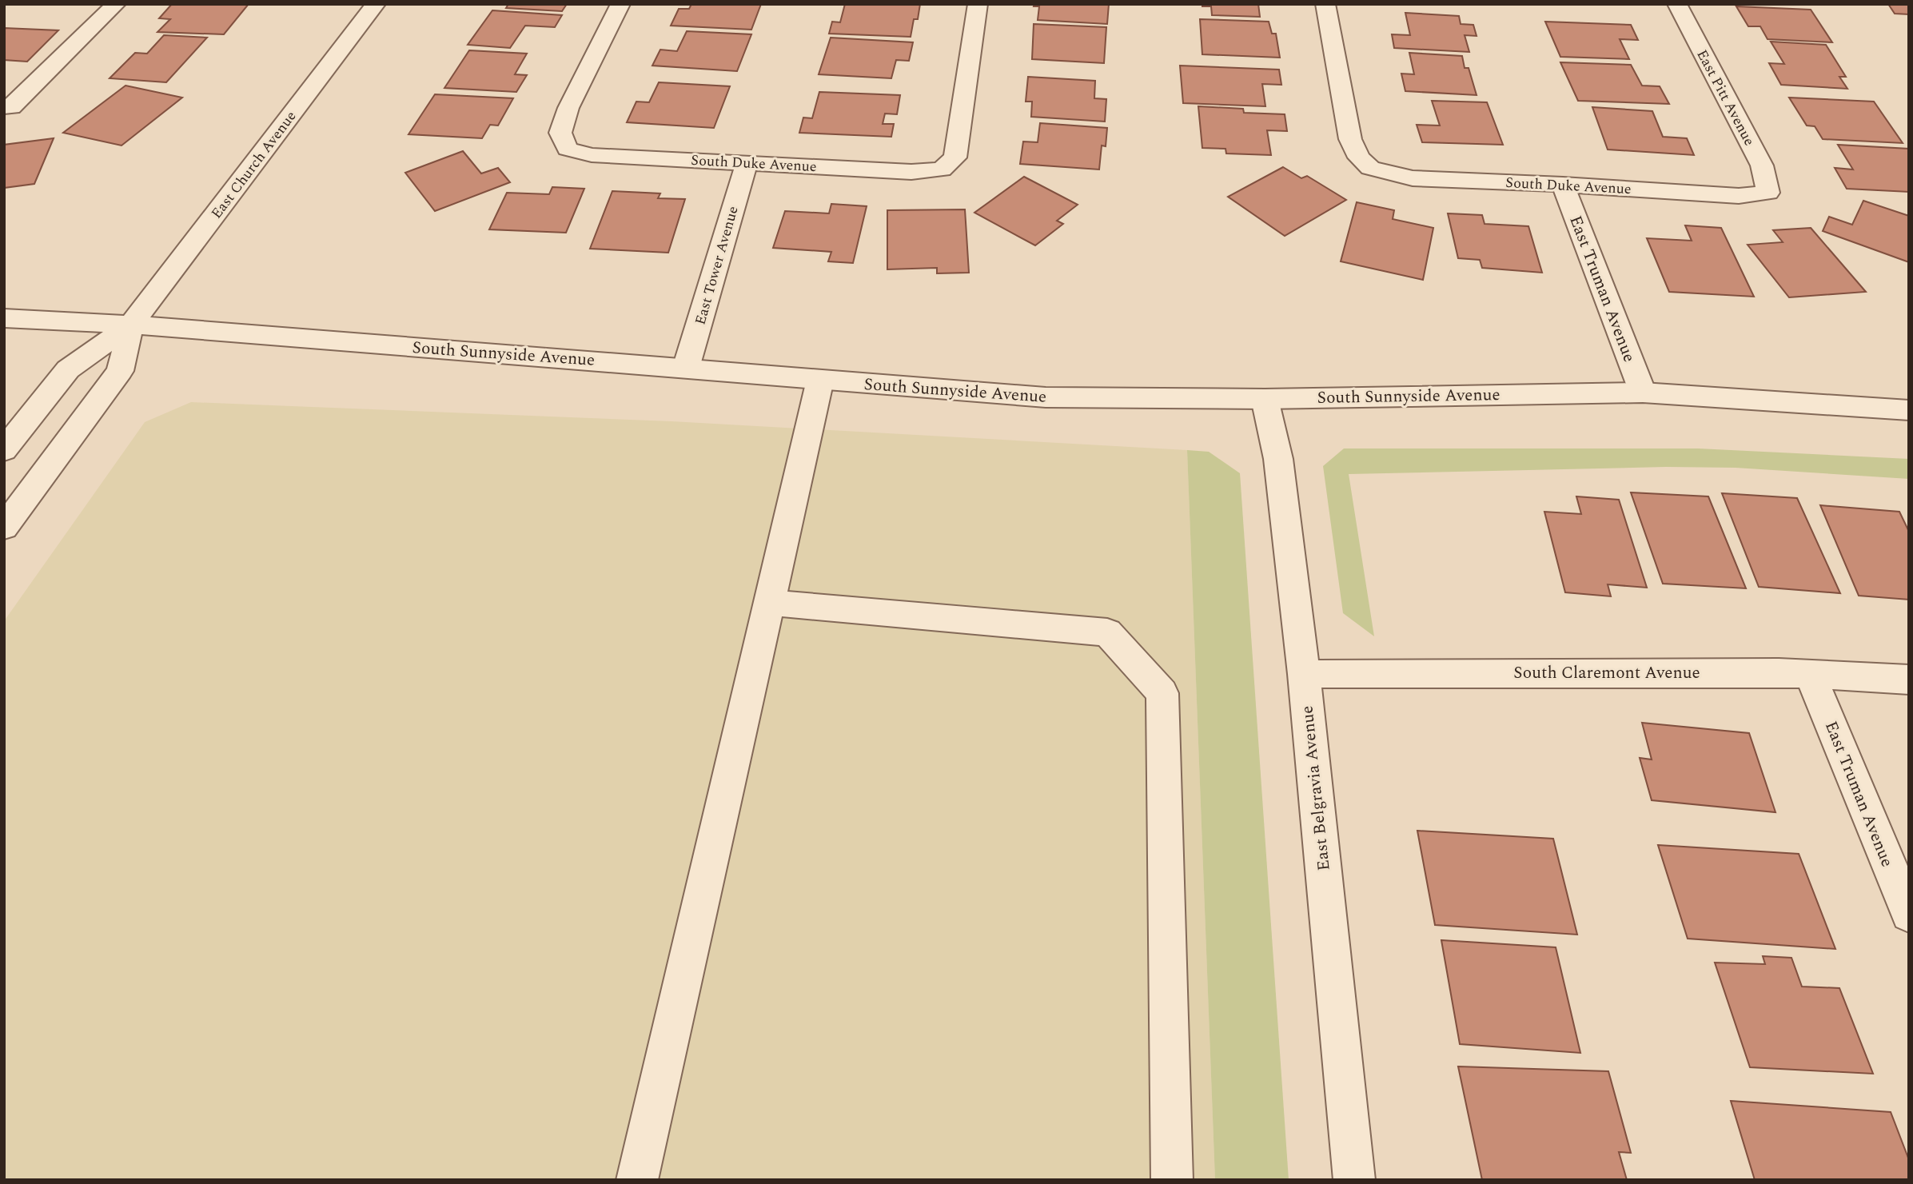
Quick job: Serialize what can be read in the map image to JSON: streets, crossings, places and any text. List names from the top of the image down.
{
  "streets": {
    "street": [
      "East Pitt Avenue",
      "South Duke Avenue",
      "East Church Avenue",
      "East Tower Avenue",
      "East Truman Avenue",
      "South Sunnyside Avenue",
      "South Claremont Avenue",
      "East Belgravia Avenue"
    ]
  },
  "crossings": [
    ["East Pitt Avenue", "South Duke Avenue"],
    ["South Duke Avenue", "East Tower Avenue"],
    ["South Duke Avenue", "East Truman Avenue"],
    ["East Church Avenue", "South Sunnyside Avenue"],
    ["East Tower Avenue", "South Sunnyside Avenue"],
    ["East Truman Avenue", "South Sunnyside Avenue"],
    ["East Truman Avenue", "South Claremont Avenue"],
    ["South Sunnyside Avenue", "East Belgravia Avenue"],
    ["South Claremont Avenue", "East Belgravia Avenue"]
  ]
}
